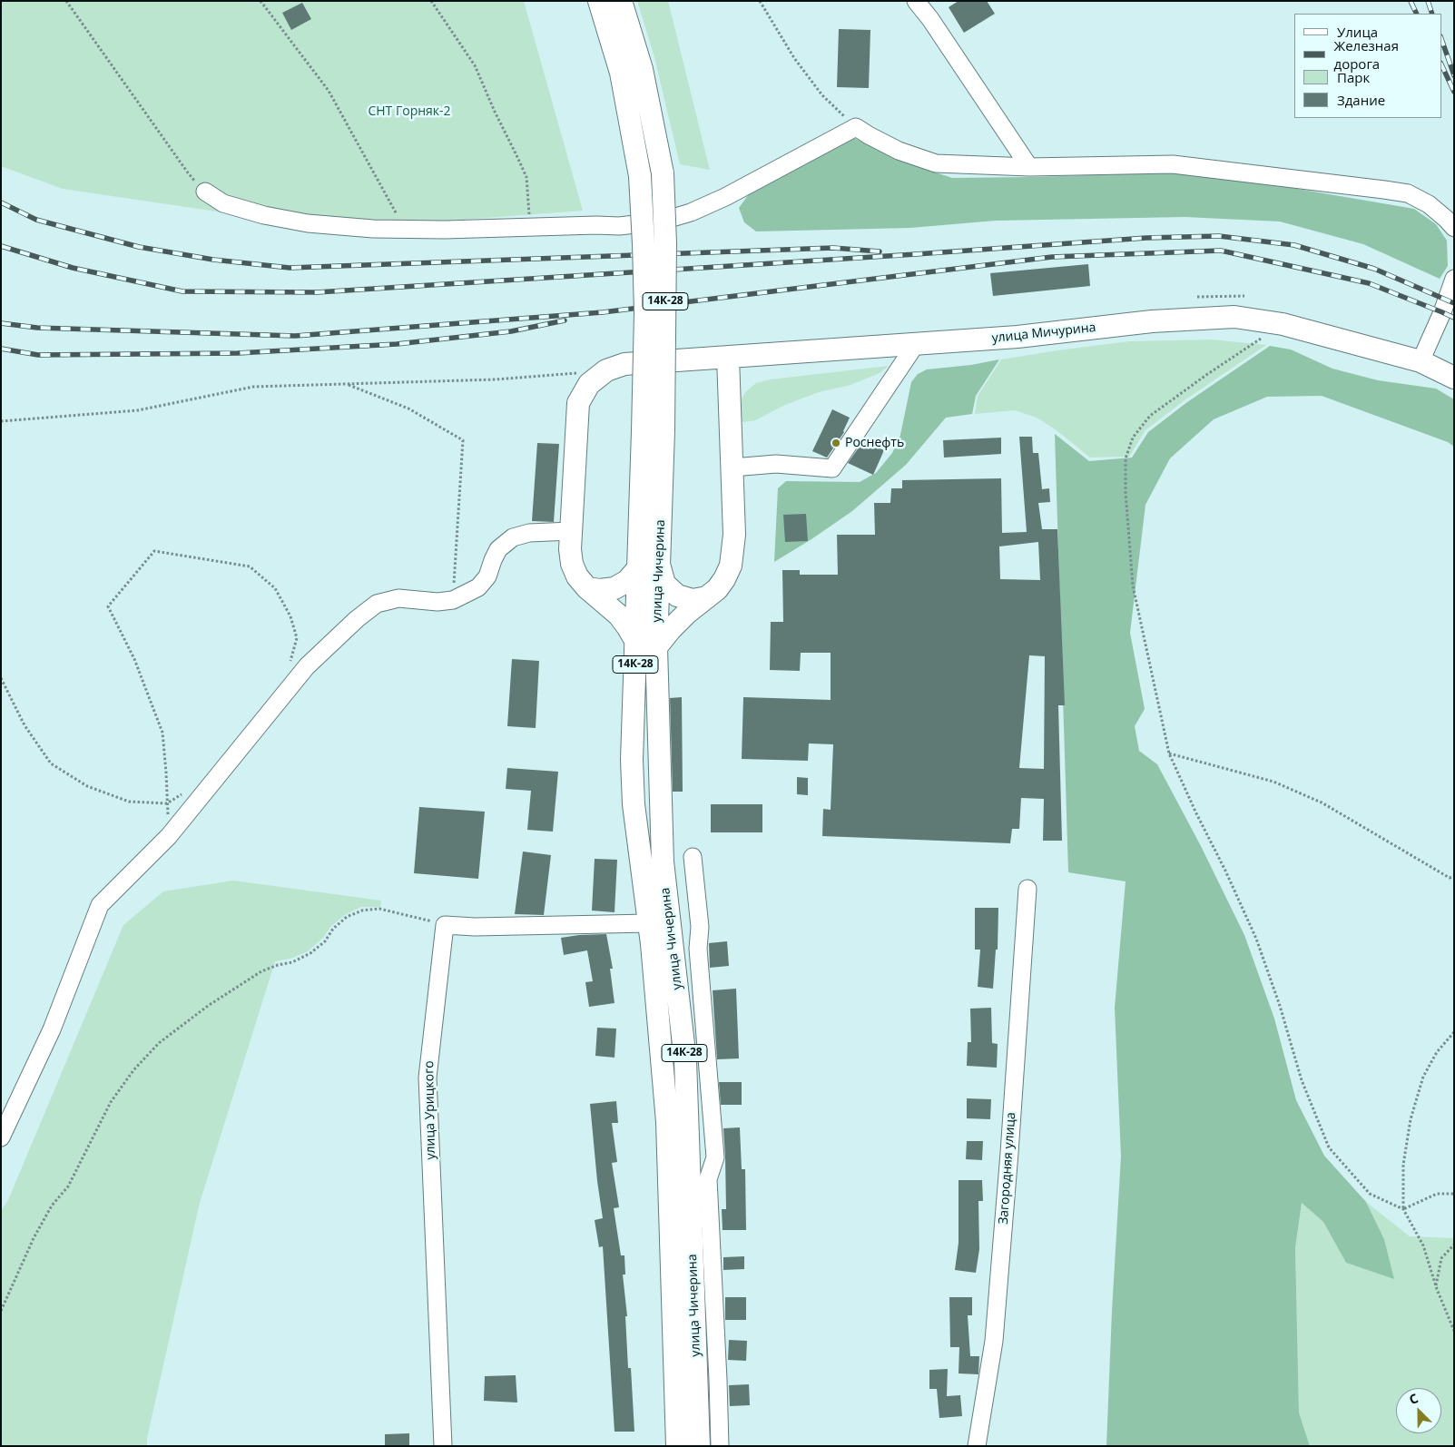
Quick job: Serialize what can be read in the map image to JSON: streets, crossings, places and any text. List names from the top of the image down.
{
  "streets": {
    "main road": ["14К-28", "улица Мичурина", "улица Чичерина"],
    "street": ["улица Урицкого", "Загородняя улица"]
  },
  "parks": ["СНТ Горняк-2"],
  "places": ["Роснефть"],
  "legend": [
    "Улица",
    "Железная дорога",
    "Парк",
    "Здание"
  ],
  "north": "top left"
}
